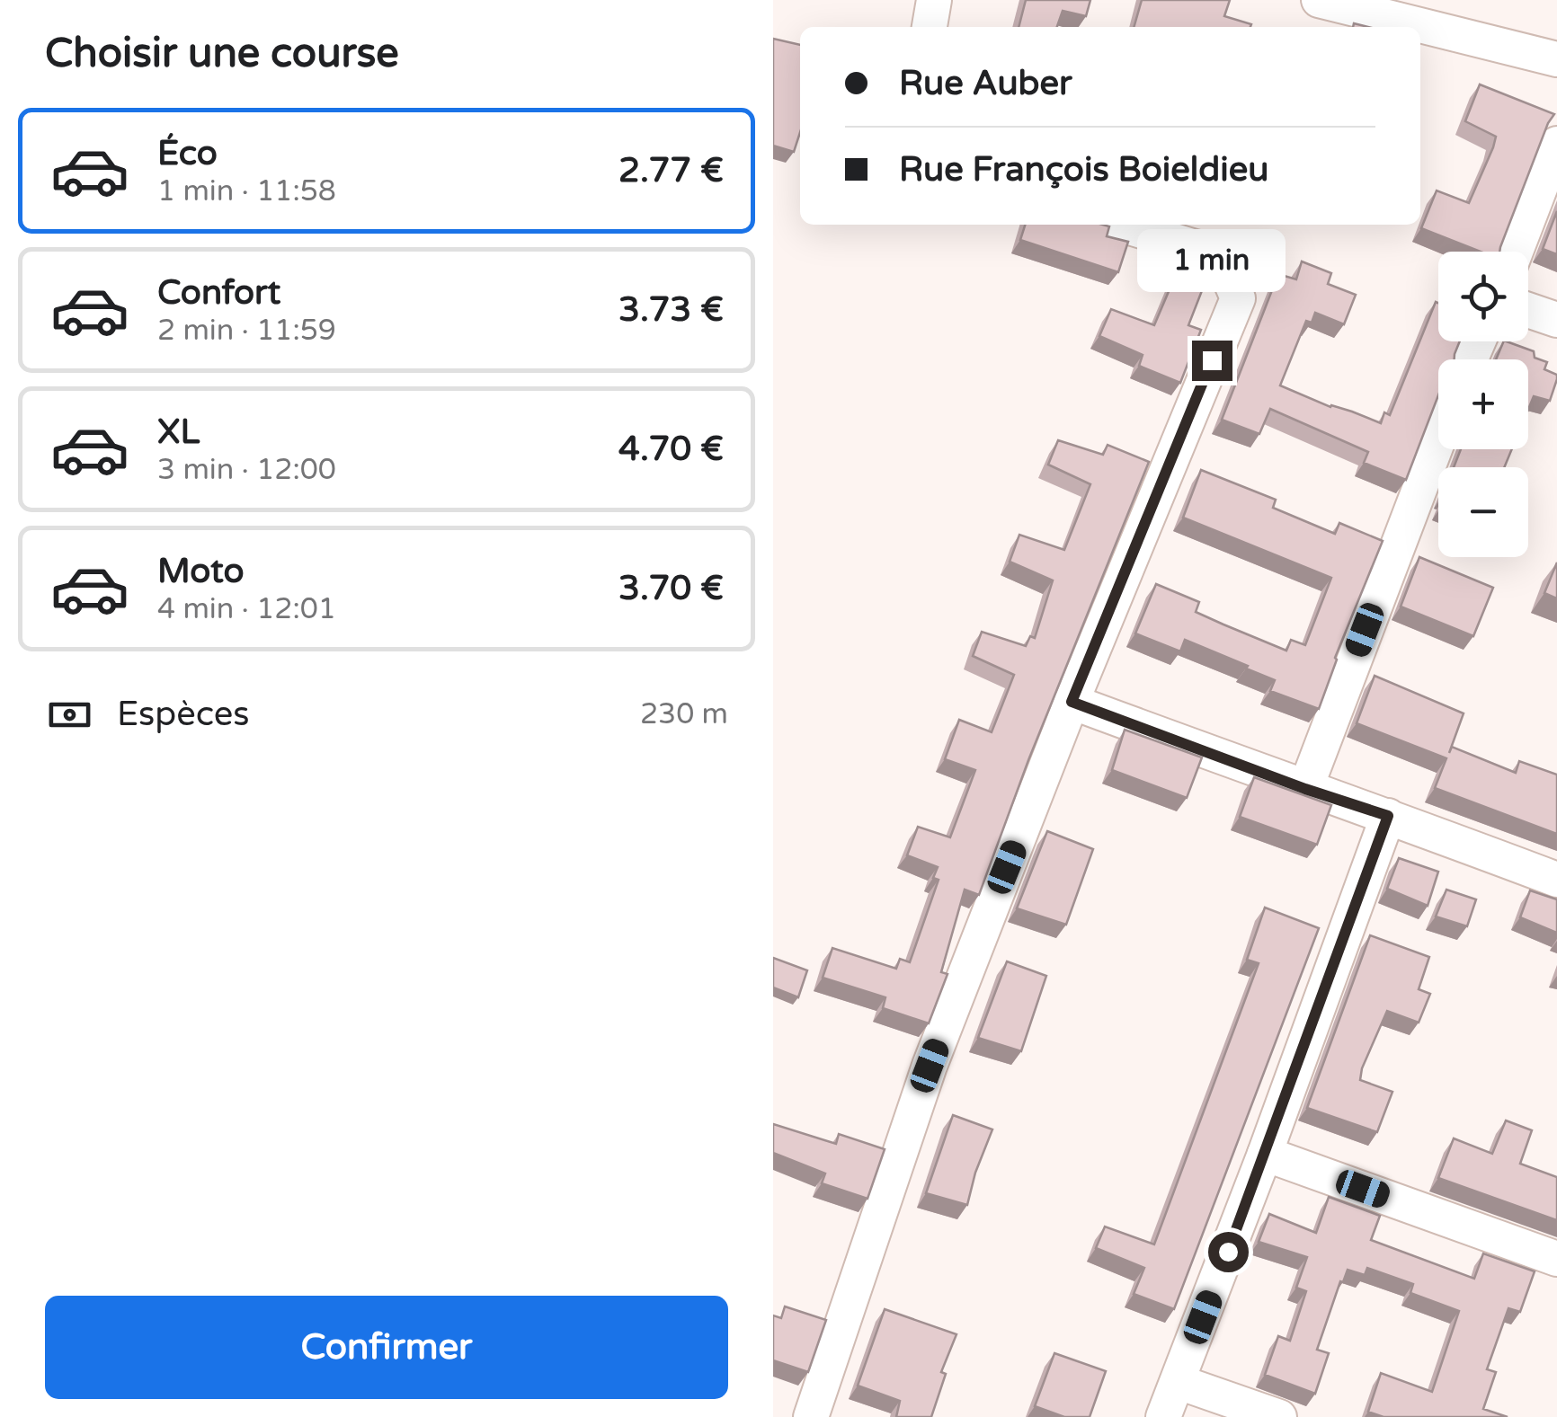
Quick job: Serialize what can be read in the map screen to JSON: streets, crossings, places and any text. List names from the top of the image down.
{
  "page": {
    "heading": "Choisir une course",
    "banner": ["Rue Auber", "Rue François Boieldieu"],
    "list": [
      {
        "name": "Éco",
        "note": "1 min · 11:58",
        "value": "2.77 €"
      },
      {
        "name": "Confort",
        "note": "2 min · 11:59",
        "value": "3.73 €"
      },
      {
        "name": "XL",
        "note": "3 min · 12:00",
        "value": "4.70 €"
      },
      {
        "name": "Moto",
        "note": "4 min · 12:01",
        "value": "3.70 €"
      }
    ],
    "bubble": "1 min",
    "map_buttons": ["+", "−"],
    "pay": ["Espèces", "230 m"],
    "buttons": "Confirmer"
  }
}
